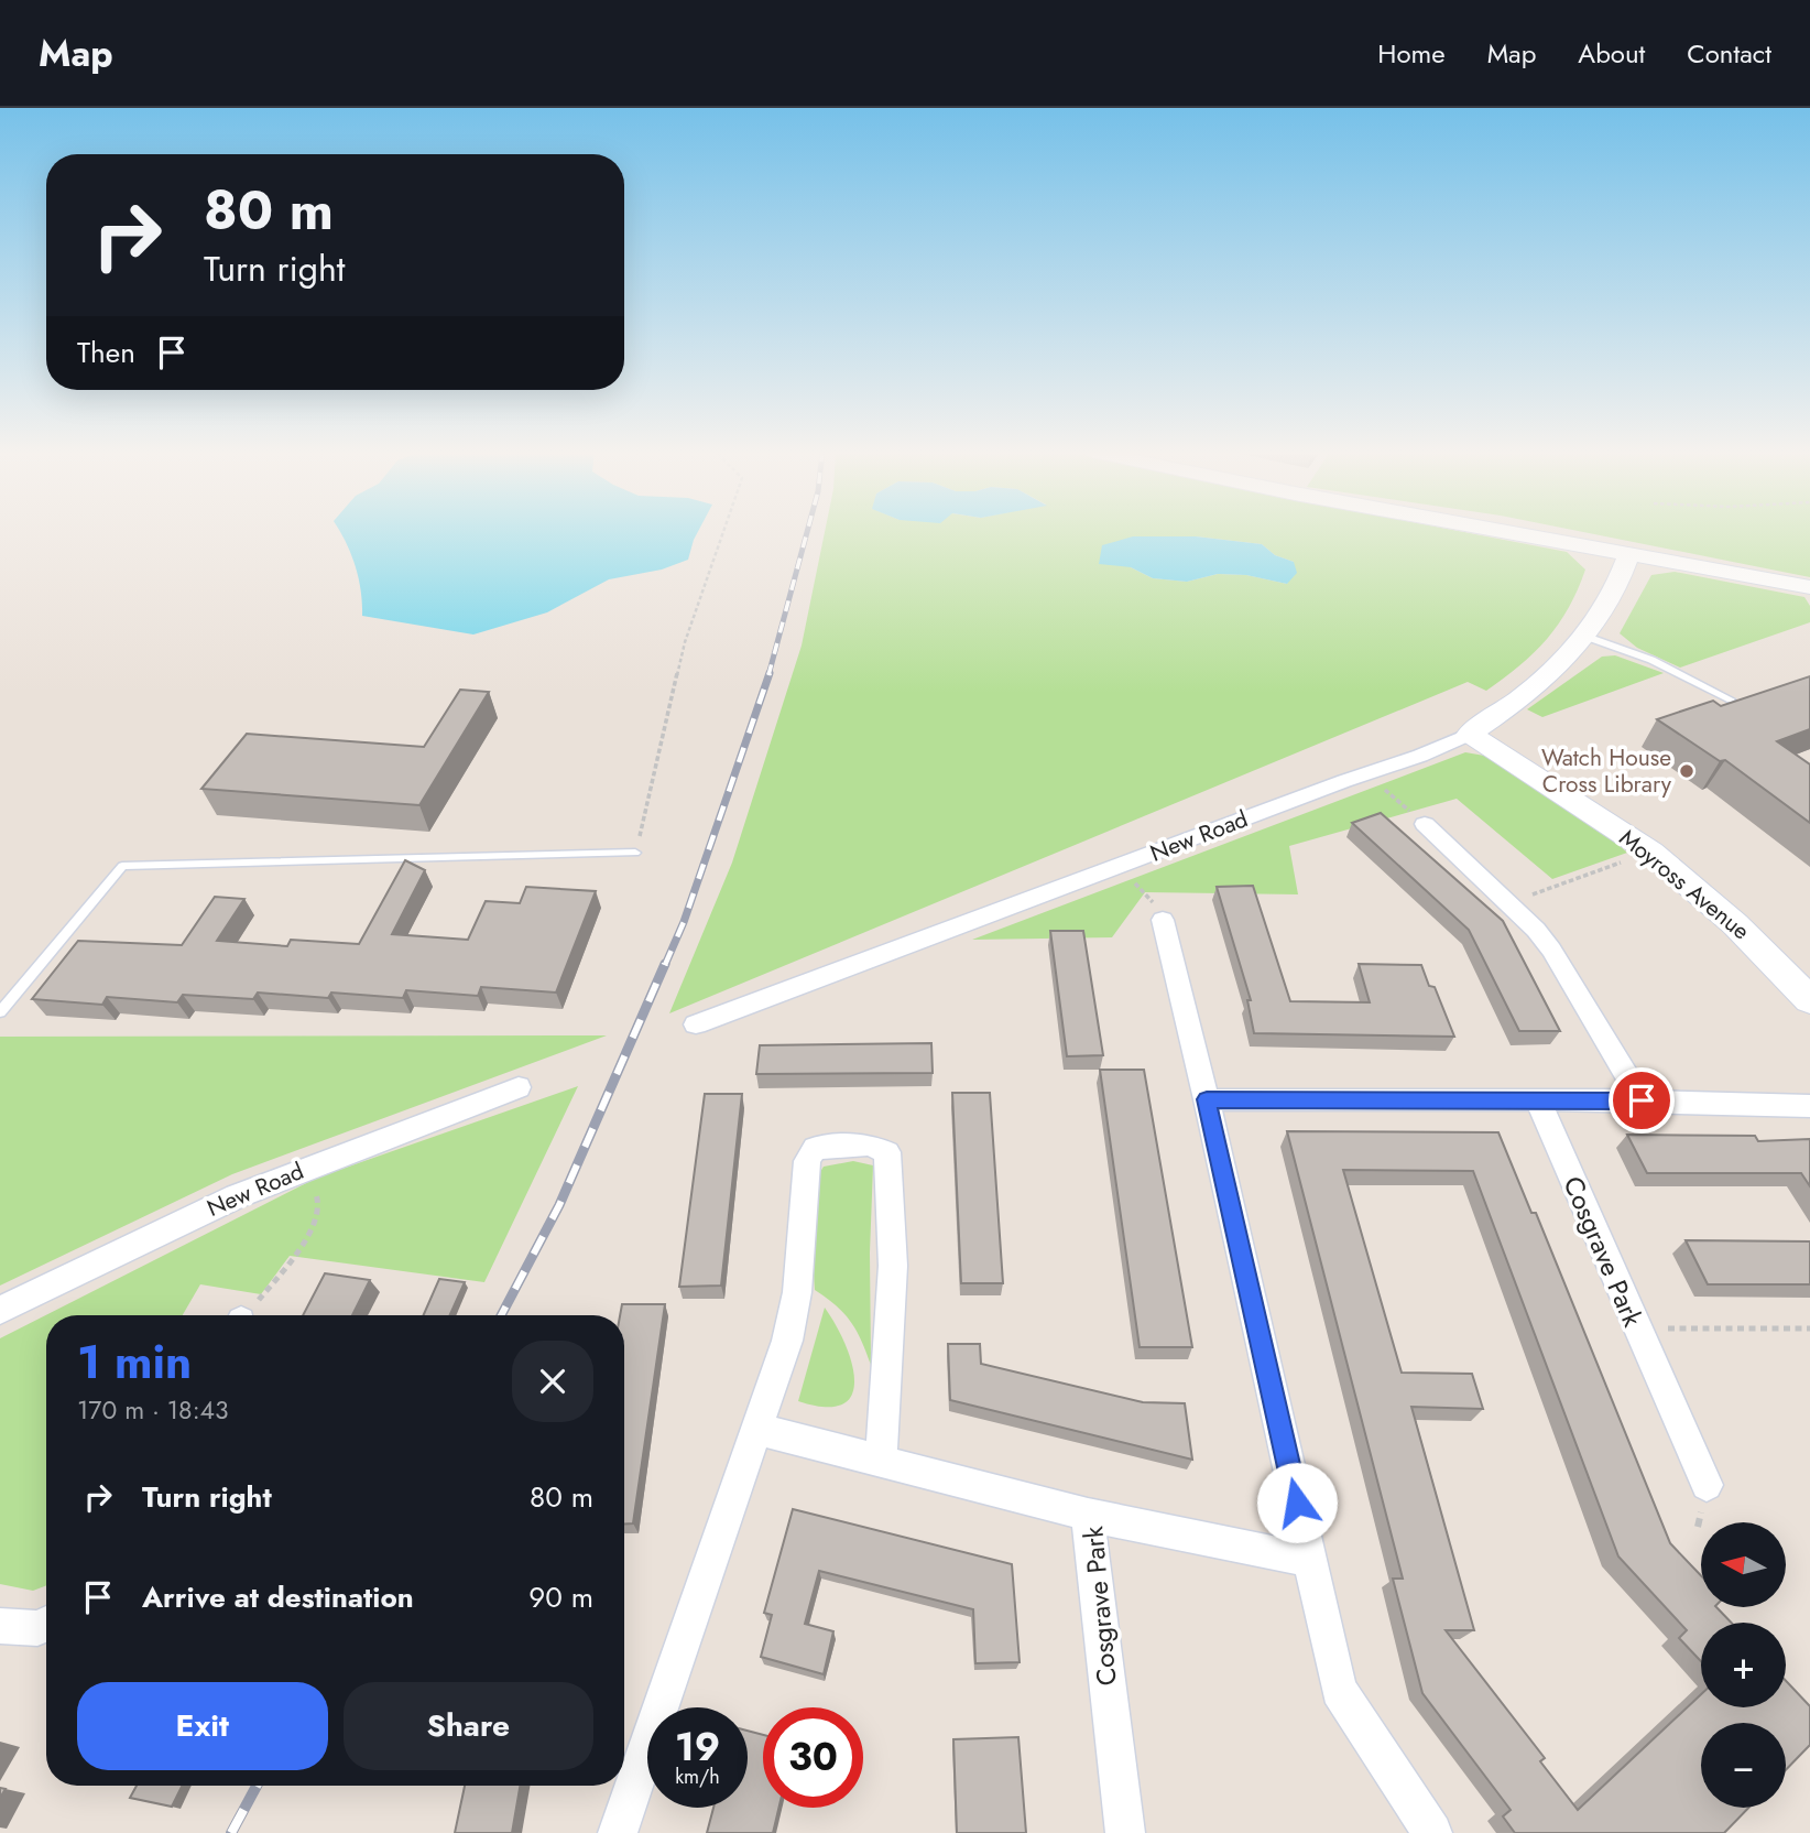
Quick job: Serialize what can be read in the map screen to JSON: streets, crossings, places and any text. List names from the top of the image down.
{
  "streets": {
    "main road": ["New Road", "Moyross Avenue"],
    "street": ["Cosgrave Park"]
  },
  "crossings": [
    ["New Road", "Moyross Avenue"]
  ],
  "places": ["Watch House Cross Library"],
  "north": "left",
  "page": {
    "header": "Map",
    "nav": [
      "Home",
      "Map",
      "About",
      "Contact"
    ],
    "turn": ["80 m", "Turn right"],
    "then": "Then",
    "heading": ["1 min", "170 m · 18:43"],
    "list": [
      {
        "name": "Turn right",
        "value": "80 m"
      },
      {
        "name": "Arrive at destination",
        "value": "90 m"
      }
    ],
    "map_buttons": ["+", "−"],
    "buttons": ["Exit", "Share"],
    "speed": "19 km/h",
    "limit": "30"
  }
}
